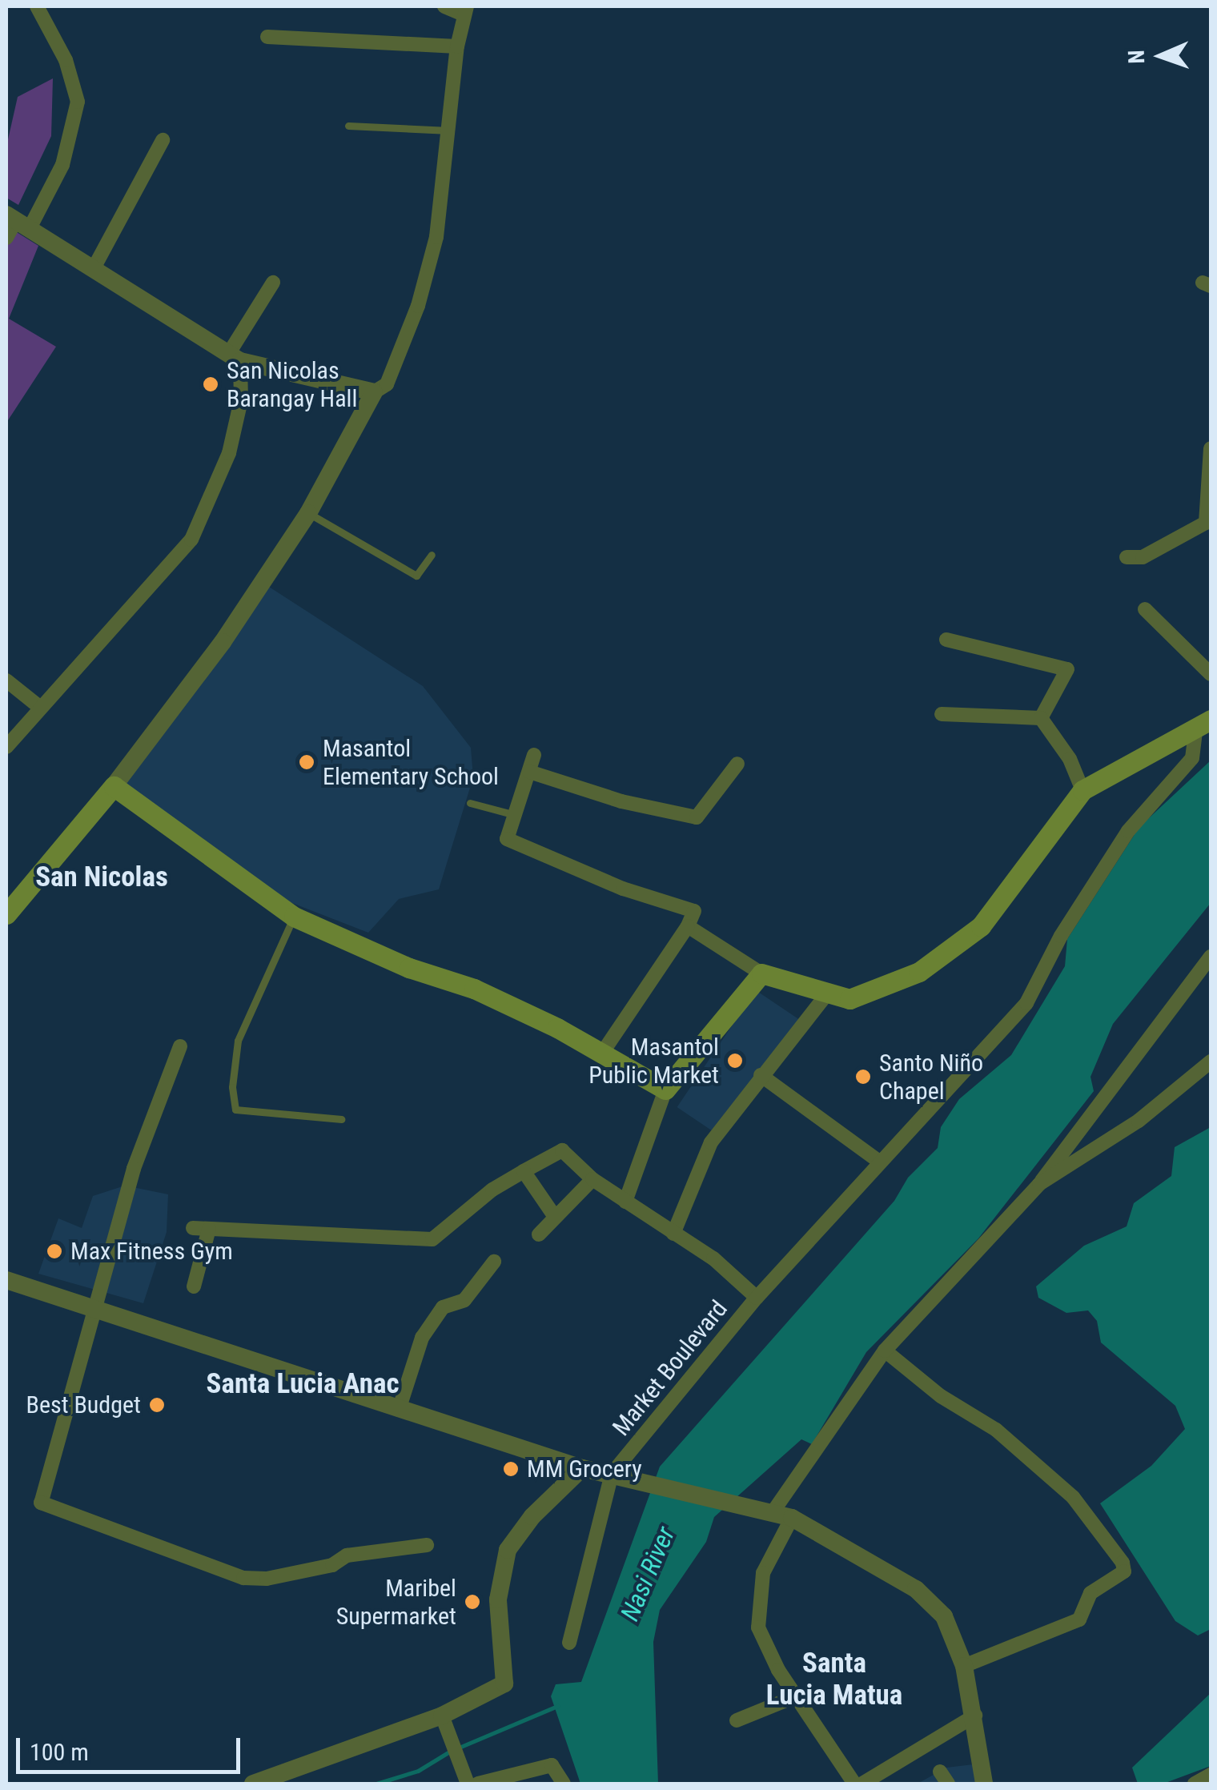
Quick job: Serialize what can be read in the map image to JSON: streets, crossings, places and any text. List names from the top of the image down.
{
  "streets": {
    "street": ["Market Boulevard"]
  },
  "districts": ["San Nicolas", "Santa Lucia Anac", "Santa Lucia Matua"],
  "water": ["Nasi River"],
  "places": [
    "San Nicolas Barangay Hall",
    "Masantol Elementary School",
    "Masantol Public Market",
    "Santo Niño Chapel",
    "Max Fitness Gym",
    "Best Budget",
    "MM Grocery",
    "Maribel Supermarket"
  ],
  "scale_bar": "100 m",
  "north": "left"
}
